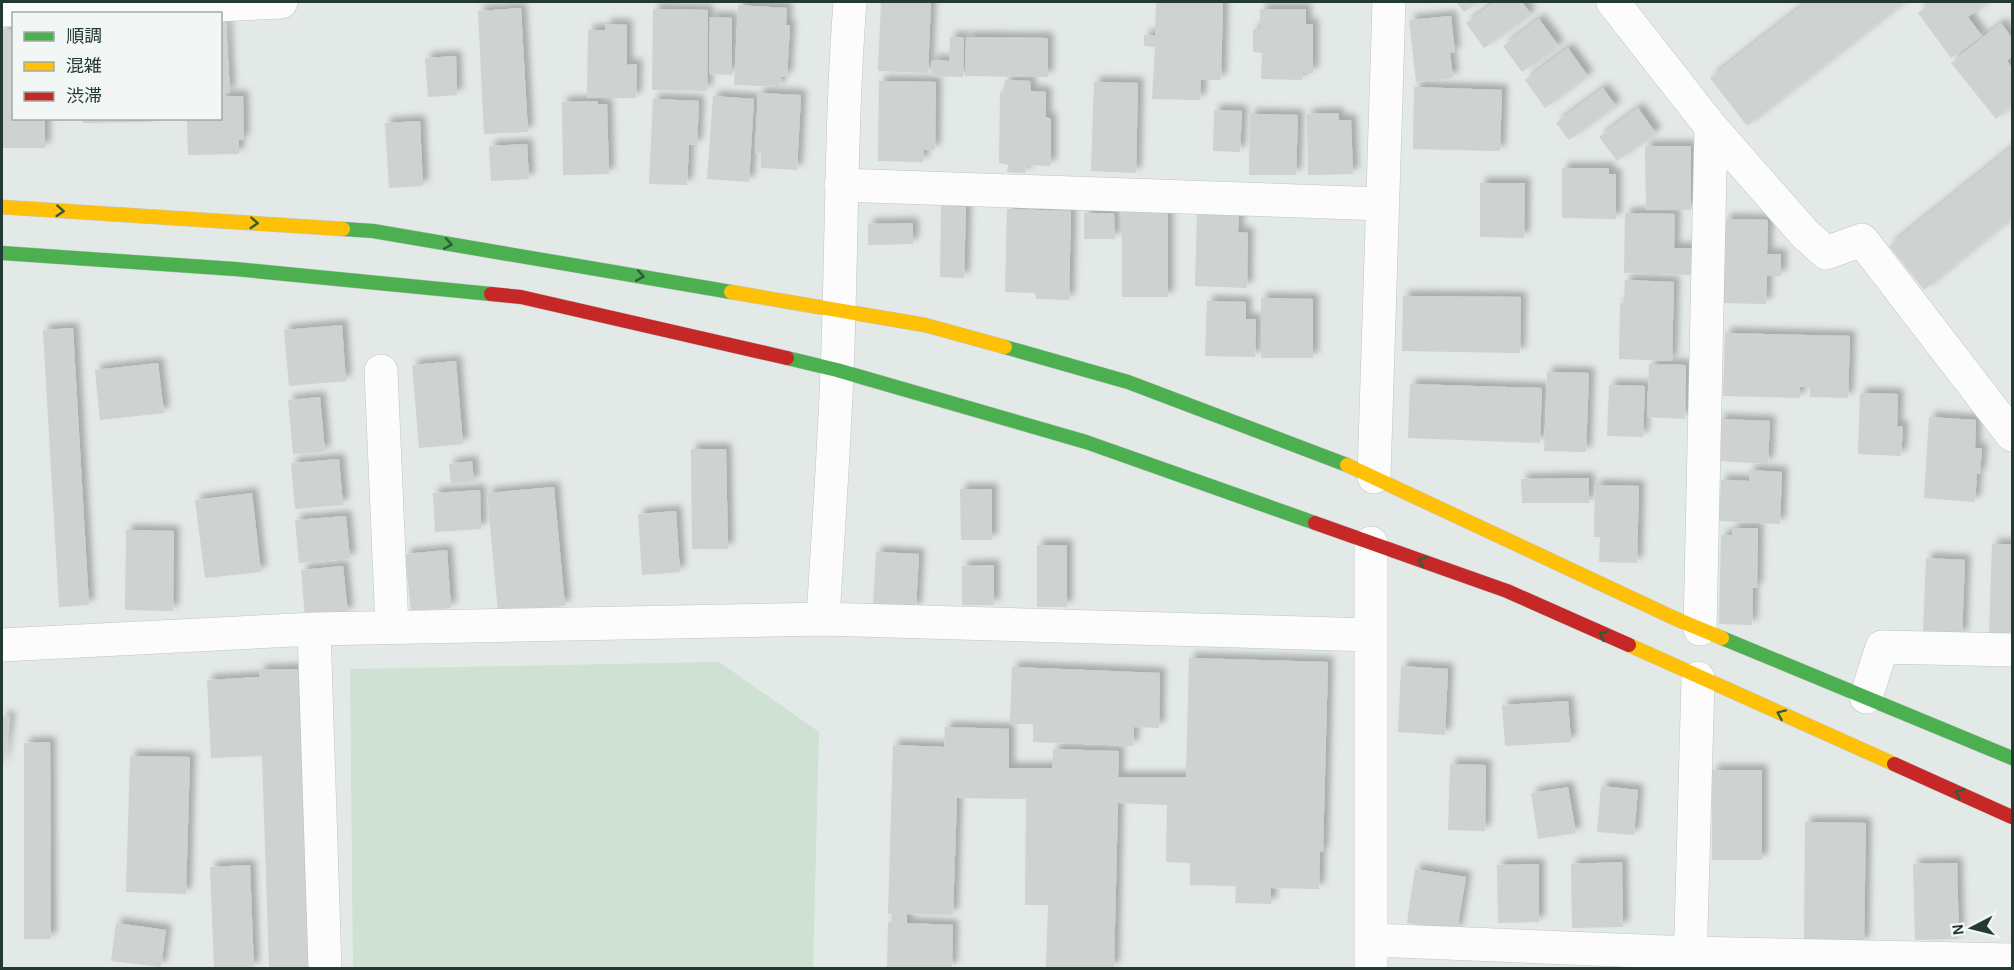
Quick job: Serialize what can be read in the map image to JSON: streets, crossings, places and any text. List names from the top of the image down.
{
  "legend": ["順調", "混雑", "渋滞"],
  "north": "left"
}
